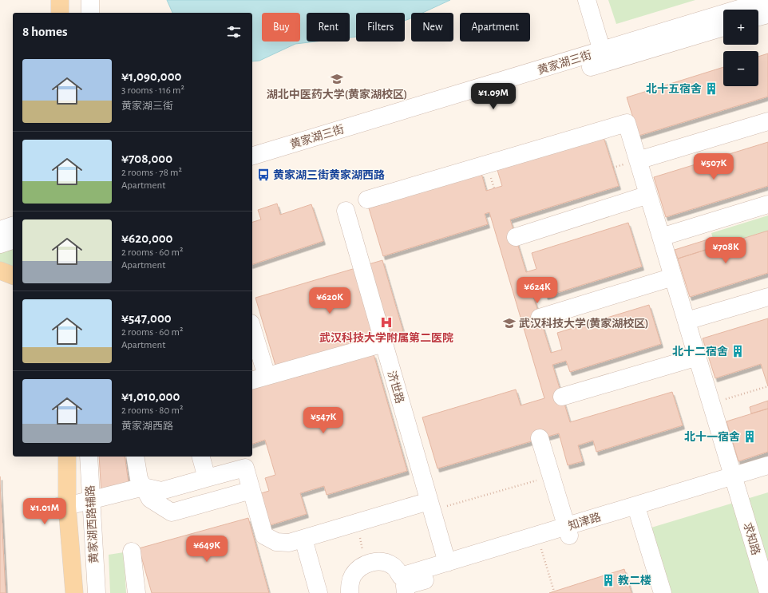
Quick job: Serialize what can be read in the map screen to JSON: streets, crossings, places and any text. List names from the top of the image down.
{
  "streets": {
    "street": [
      "黄家湖三街",
      "济世路",
      "知津路",
      "黄家湖西路辅路",
      "求知路"
    ]
  },
  "crossings": [
    ["济世路", "知津路"],
    ["知津路", "求知路"]
  ],
  "places": {
    "school or university": ["湖北中医药大学(黄家湖校区)", "武汉科技大学(黄家湖校区)"],
    "building": [
      "北十五宿舍",
      "北十二宿舍",
      "北十一宿舍",
      "教二楼"
    ],
    "bus stop": ["黄家湖三街黄家湖西路"],
    "hospital": ["武汉科技大学附属第二医院"]
  },
  "page": {
    "map_buttons": ["+", "−"],
    "chip": [
      "Buy",
      "Rent",
      "Filters",
      "New",
      "Apartment"
    ],
    "heading": "8 homes",
    "list": [
      {
        "name": "¥1,090,000",
        "note": "3 rooms · 116 m² · 黄家湖三街"
      },
      {
        "name": "¥708,000",
        "note": "2 rooms · 78 m² · Apartment"
      },
      {
        "name": "¥620,000",
        "note": "2 rooms · 60 m² · Apartment"
      },
      {
        "name": "¥547,000",
        "note": "2 rooms · 60 m² · Apartment"
      },
      {
        "name": "¥1,010,000",
        "note": "2 rooms · 80 m² · 黄家湖西路"
      }
    ],
    "price": [
      "¥1.09M",
      "¥507K",
      "¥708K",
      "¥624K",
      "¥620K",
      "¥547K",
      "¥1.01M",
      "¥649K"
    ]
  }
}
